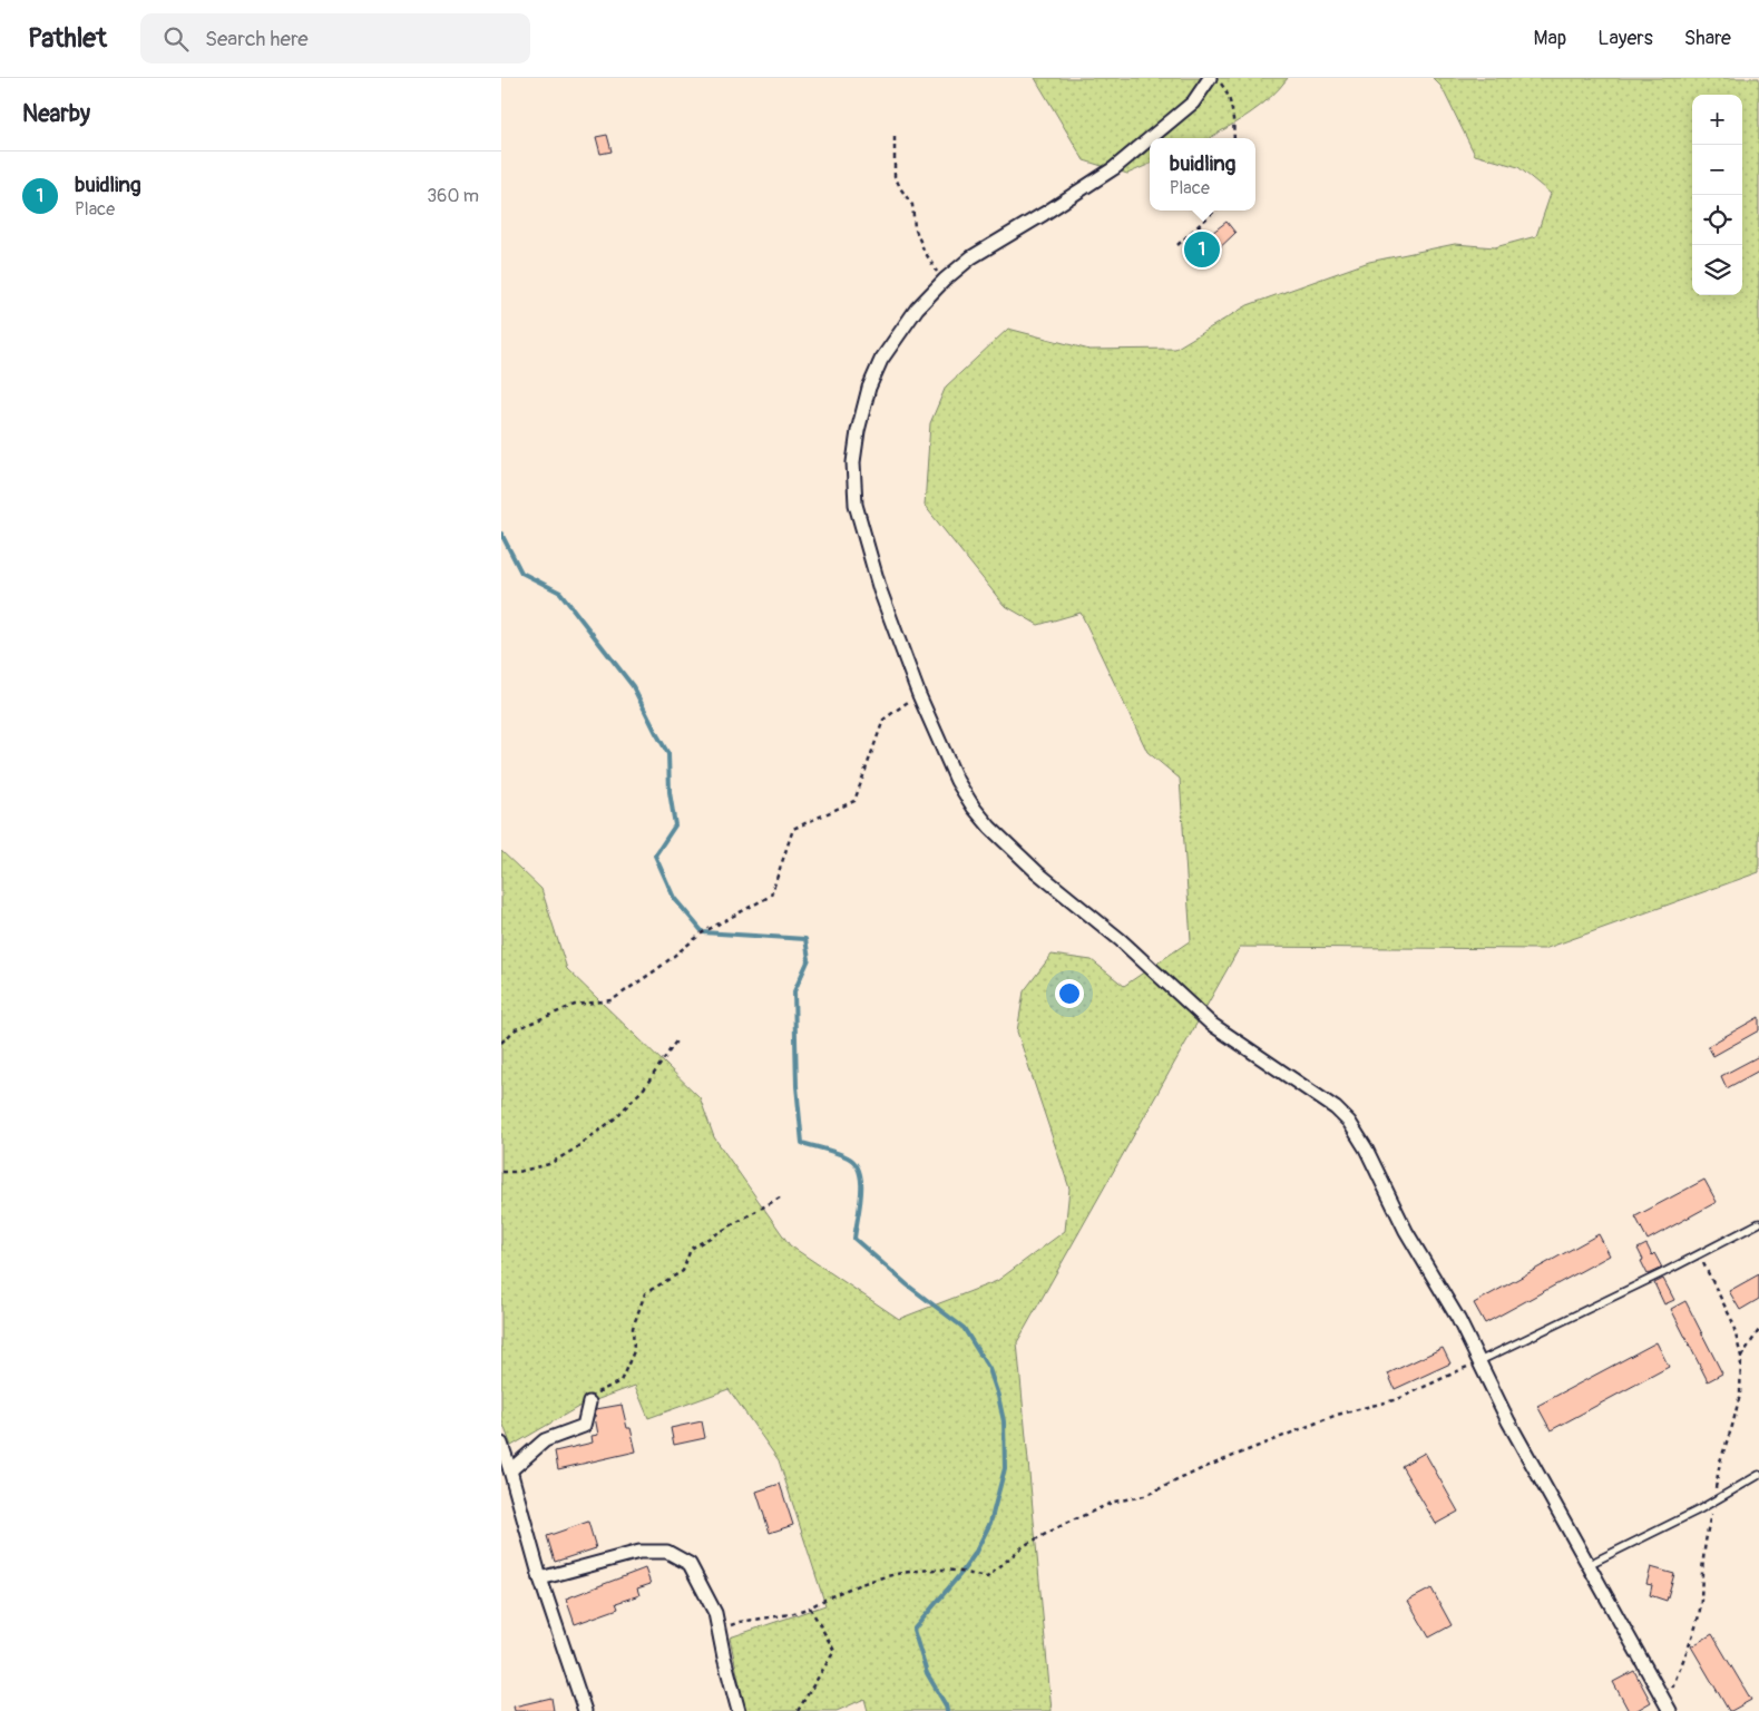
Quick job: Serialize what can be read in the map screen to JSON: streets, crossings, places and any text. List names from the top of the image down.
{
  "page": {
    "header": "Pathlet",
    "search": "Search here",
    "nav": ["Map", "Layers", "Share"],
    "heading": "Nearby",
    "map_buttons": ["+", "−"],
    "popup": ["buidling", "Place"],
    "list": [
      {
        "mark": "1",
        "name": "buidling",
        "note": "Place",
        "value": "360 m"
      }
    ],
    "pins": "1"
  }
}
